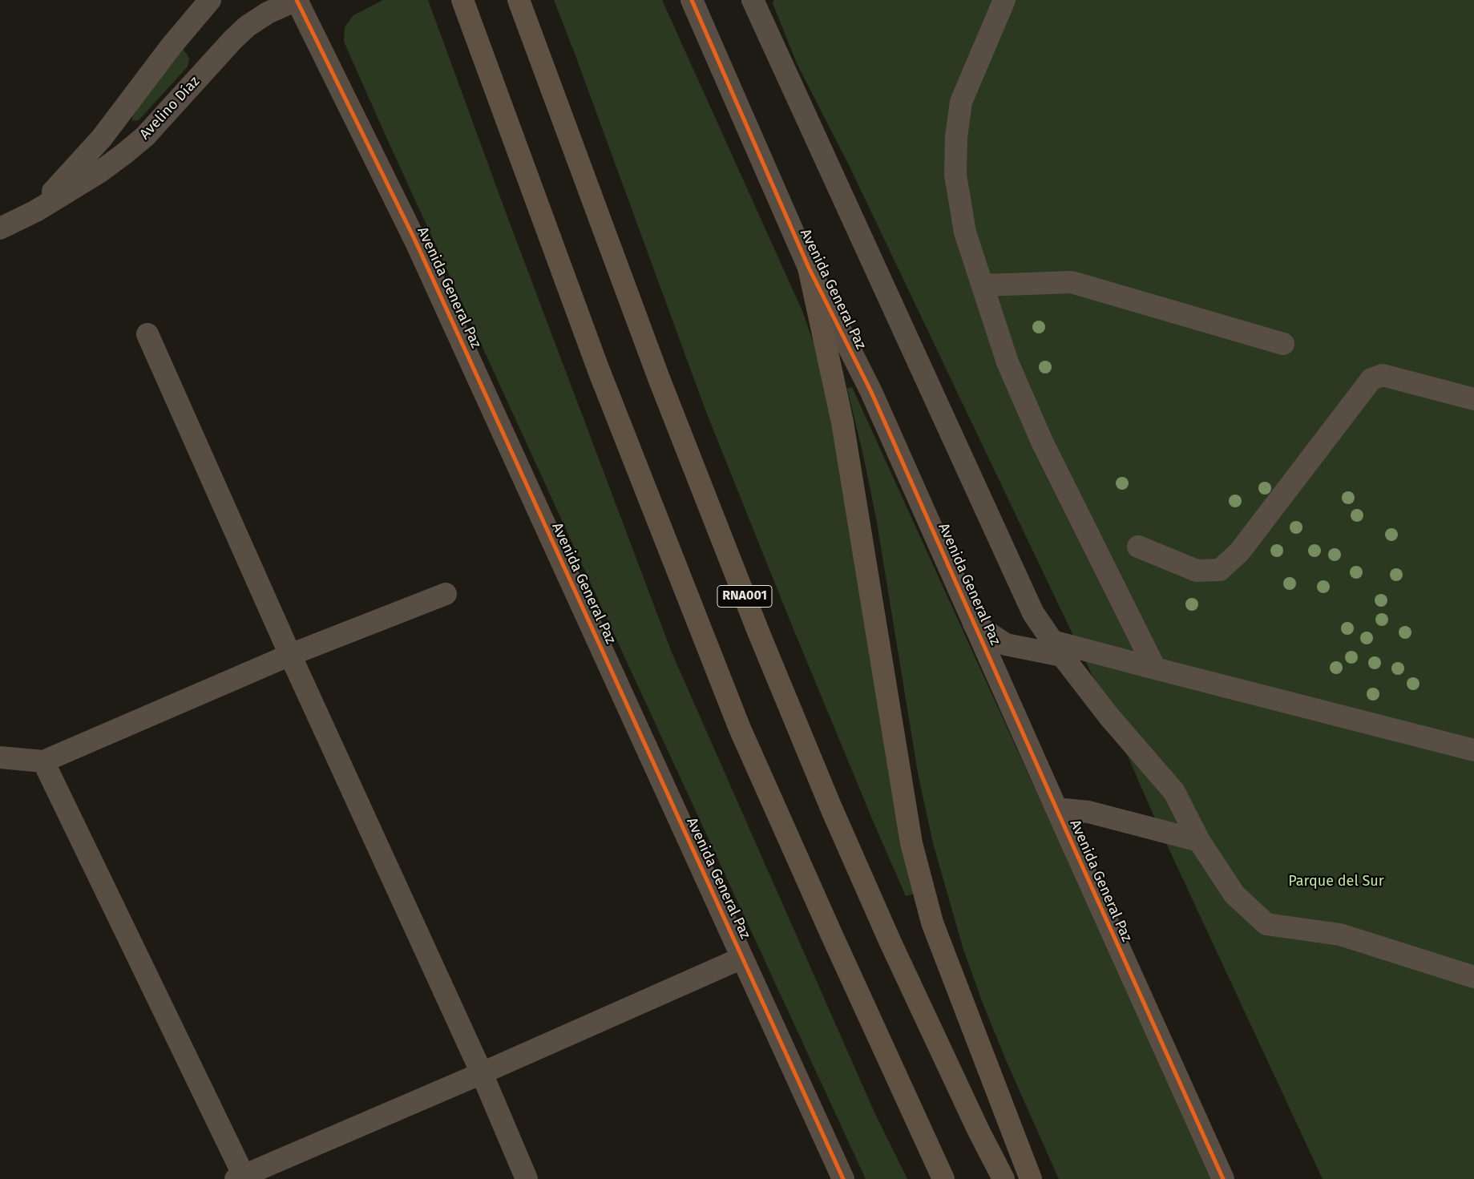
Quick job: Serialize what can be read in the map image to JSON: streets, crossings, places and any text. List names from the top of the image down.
{
  "streets": {
    "highway": ["RNA001"],
    "street": ["Avelino Díaz", "Avenida General Paz"]
  },
  "crossings": [
    ["Avelino Díaz", "Avenida General Paz"]
  ],
  "parks": ["Parque del Sur"]
}
